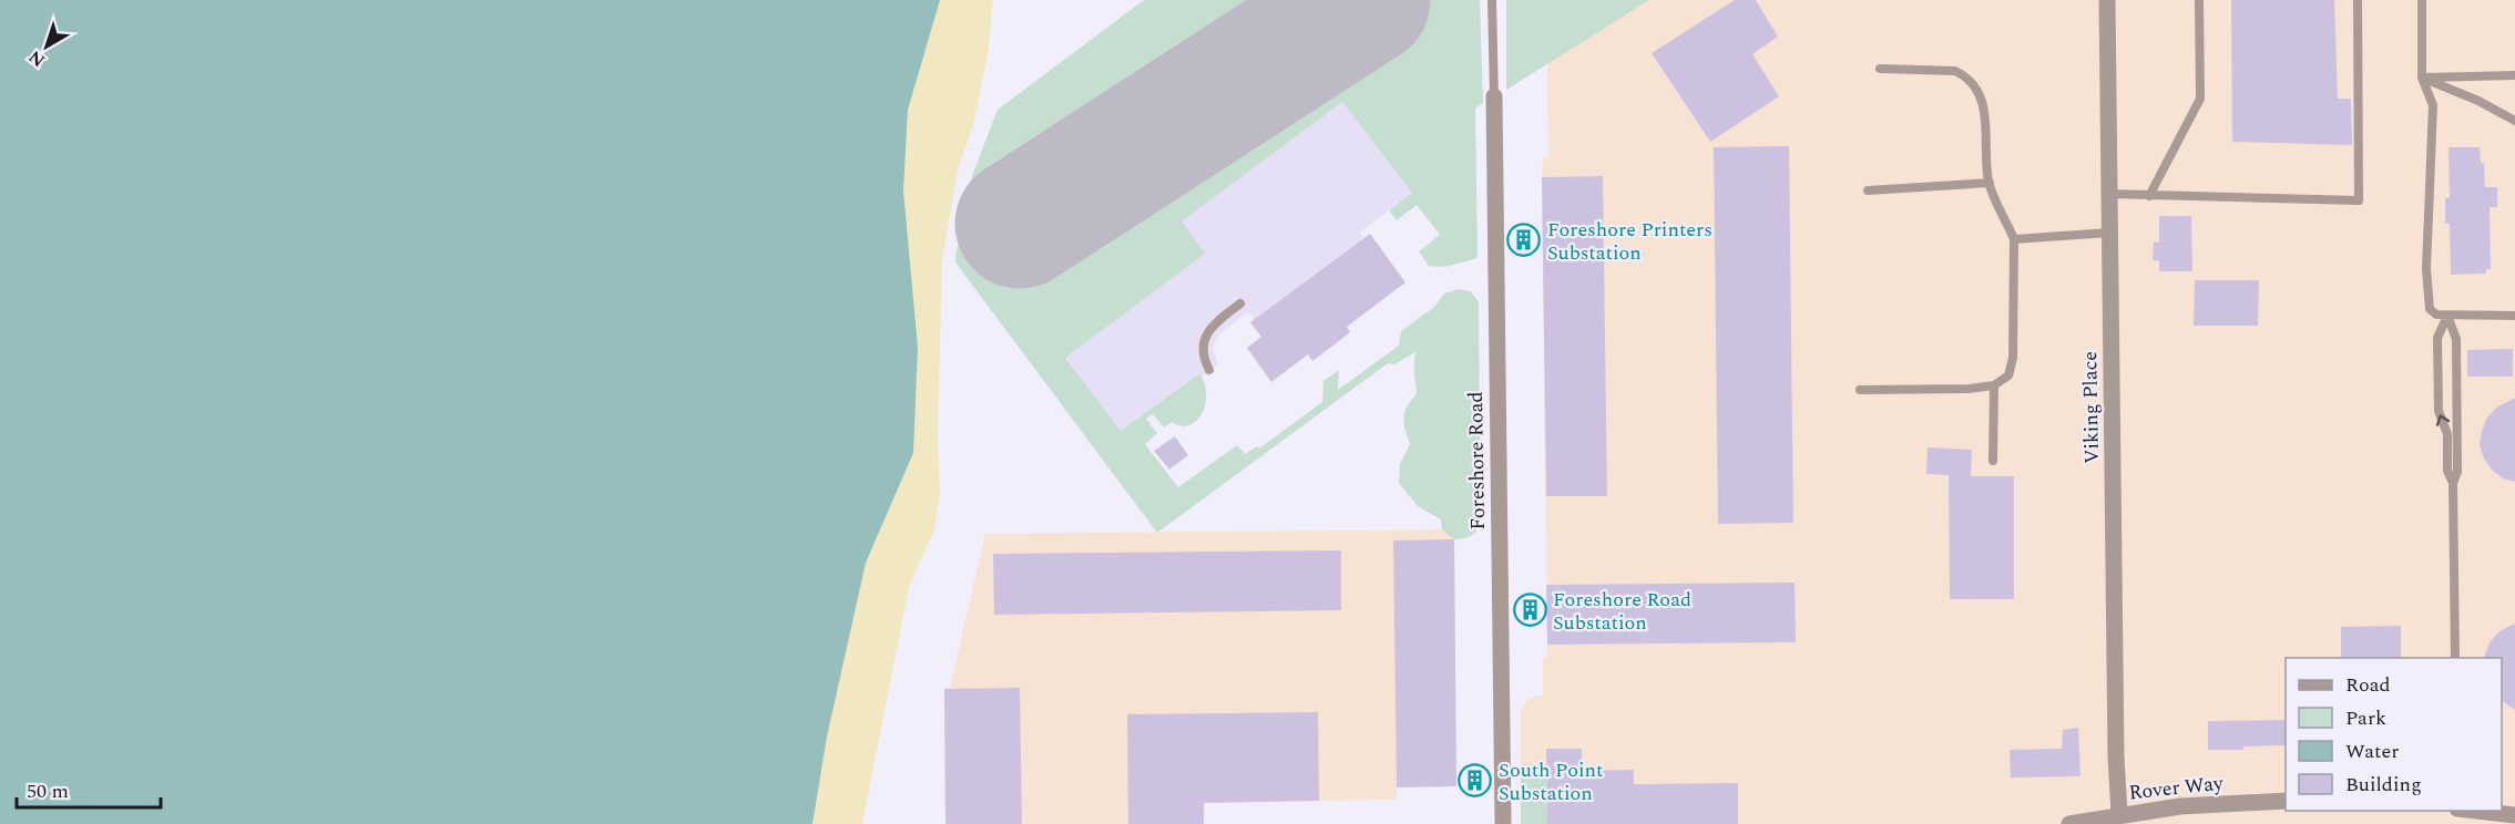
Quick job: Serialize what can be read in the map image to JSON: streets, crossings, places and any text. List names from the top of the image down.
{
  "streets": {
    "street": ["Viking Place", "Foreshore Road", "Rover Way"]
  },
  "crossings": [
    ["Viking Place", "Rover Way"]
  ],
  "places": {
    "building": ["Foreshore Printers Substation", "Foreshore Road Substation", "South Point Substation"]
  },
  "legend": [
    "Road",
    "Park",
    "Water",
    "Building"
  ],
  "scale_bar": "50 m",
  "north": "bottom left"
}
